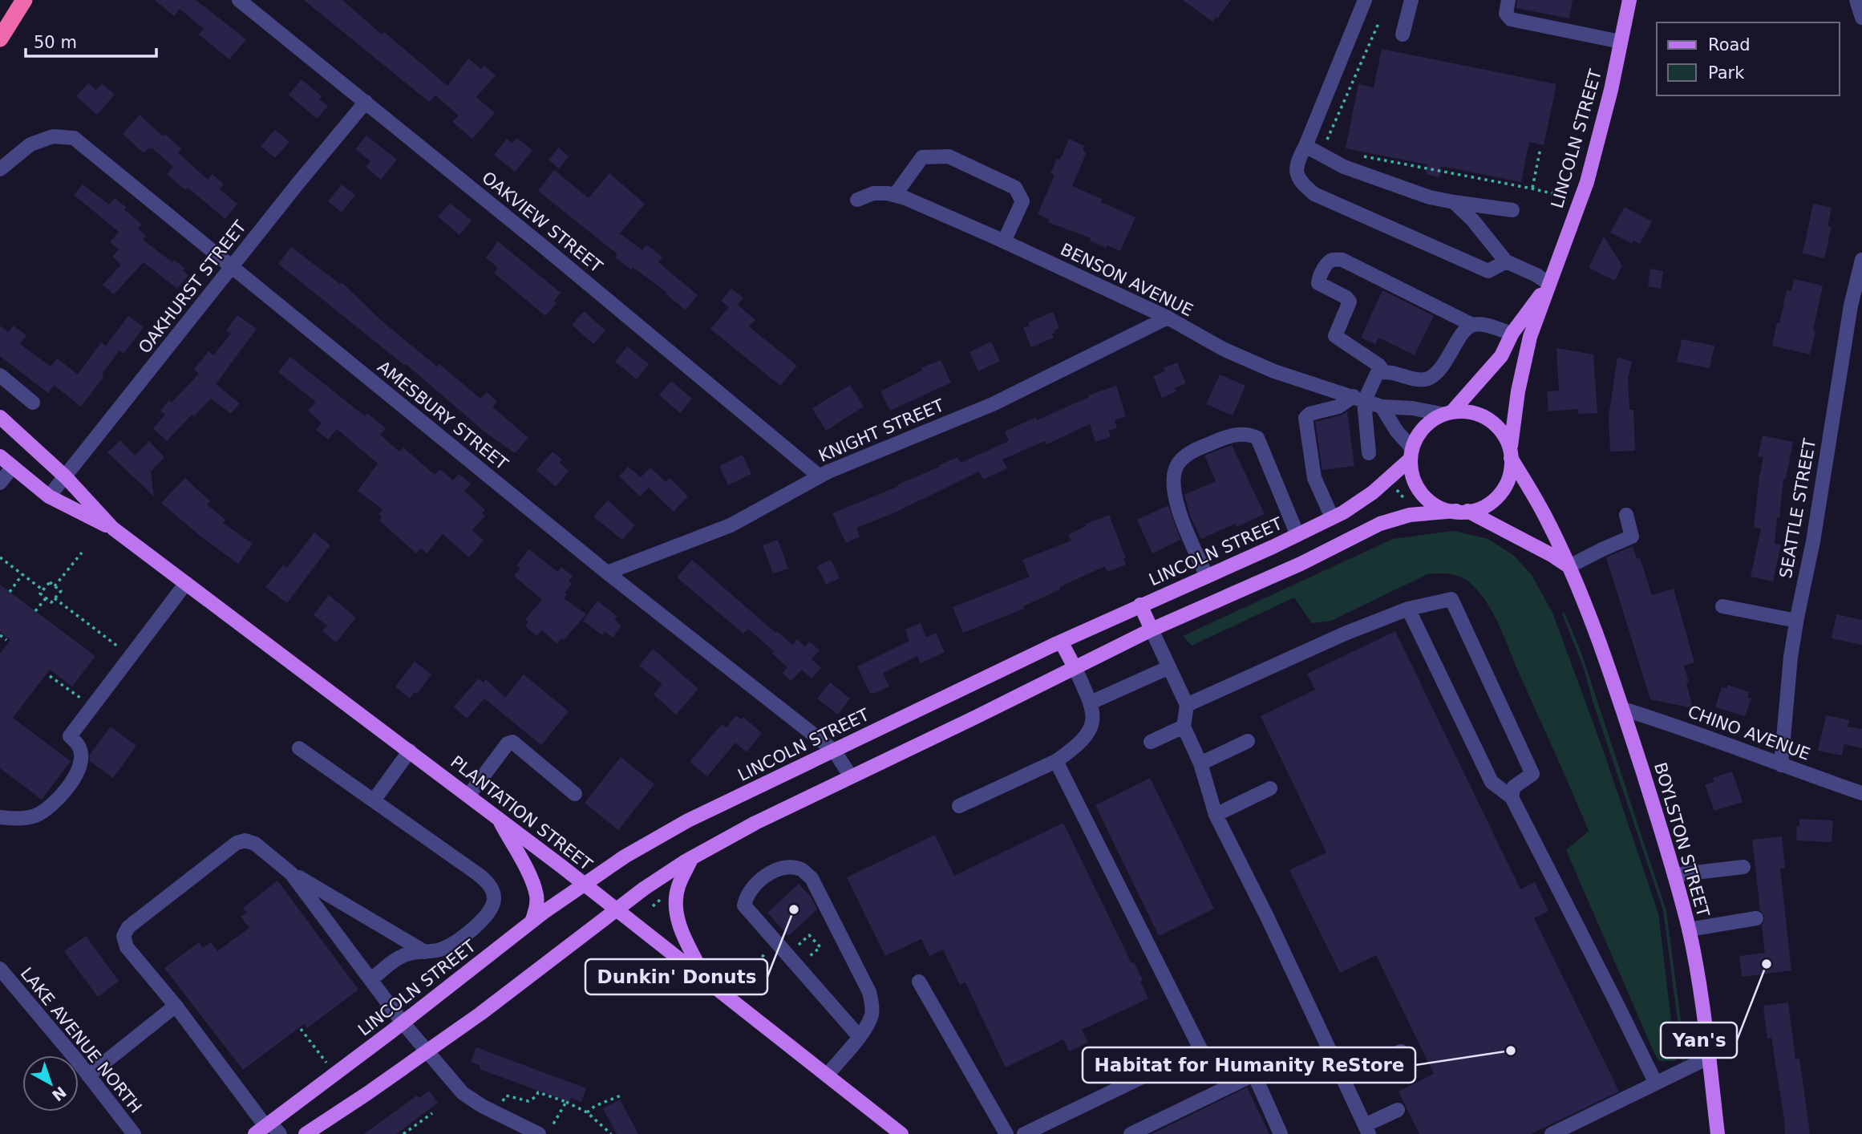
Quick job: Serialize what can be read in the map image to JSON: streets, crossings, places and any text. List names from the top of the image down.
{
  "streets": {
    "main road": ["LINCOLN STREET", "PLANTATION STREET", "BOYLSTON STREET"],
    "street": [
      "OAKVIEW STREET",
      "BENSON AVENUE",
      "OAKHURST STREET",
      "AMESBURY STREET",
      "KNIGHT STREET",
      "SEATTLE STREET",
      "CHINO AVENUE",
      "LAKE AVENUE NORTH"
    ]
  },
  "crossings": [
    ["LINCOLN STREET", "BENSON AVENUE"],
    ["LINCOLN STREET", "AMESBURY STREET"],
    ["LINCOLN STREET", "PLANTATION STREET"],
    ["LINCOLN STREET", "BOYLSTON STREET"],
    ["OAKVIEW STREET", "OAKHURST STREET"],
    ["OAKVIEW STREET", "KNIGHT STREET"],
    ["BENSON AVENUE", "KNIGHT STREET"],
    ["BENSON AVENUE", "BOYLSTON STREET"],
    ["OAKHURST STREET", "AMESBURY STREET"],
    ["OAKHURST STREET", "PLANTATION STREET"],
    ["AMESBURY STREET", "KNIGHT STREET"],
    ["SEATTLE STREET", "CHINO AVENUE"],
    ["CHINO AVENUE", "BOYLSTON STREET"]
  ],
  "places": ["Dunkin' Donuts", "Yan's", "Habitat for Humanity ReStore"],
  "legend": ["Road", "Park"],
  "scale_bar": "50 m",
  "north": "bottom right"
}
